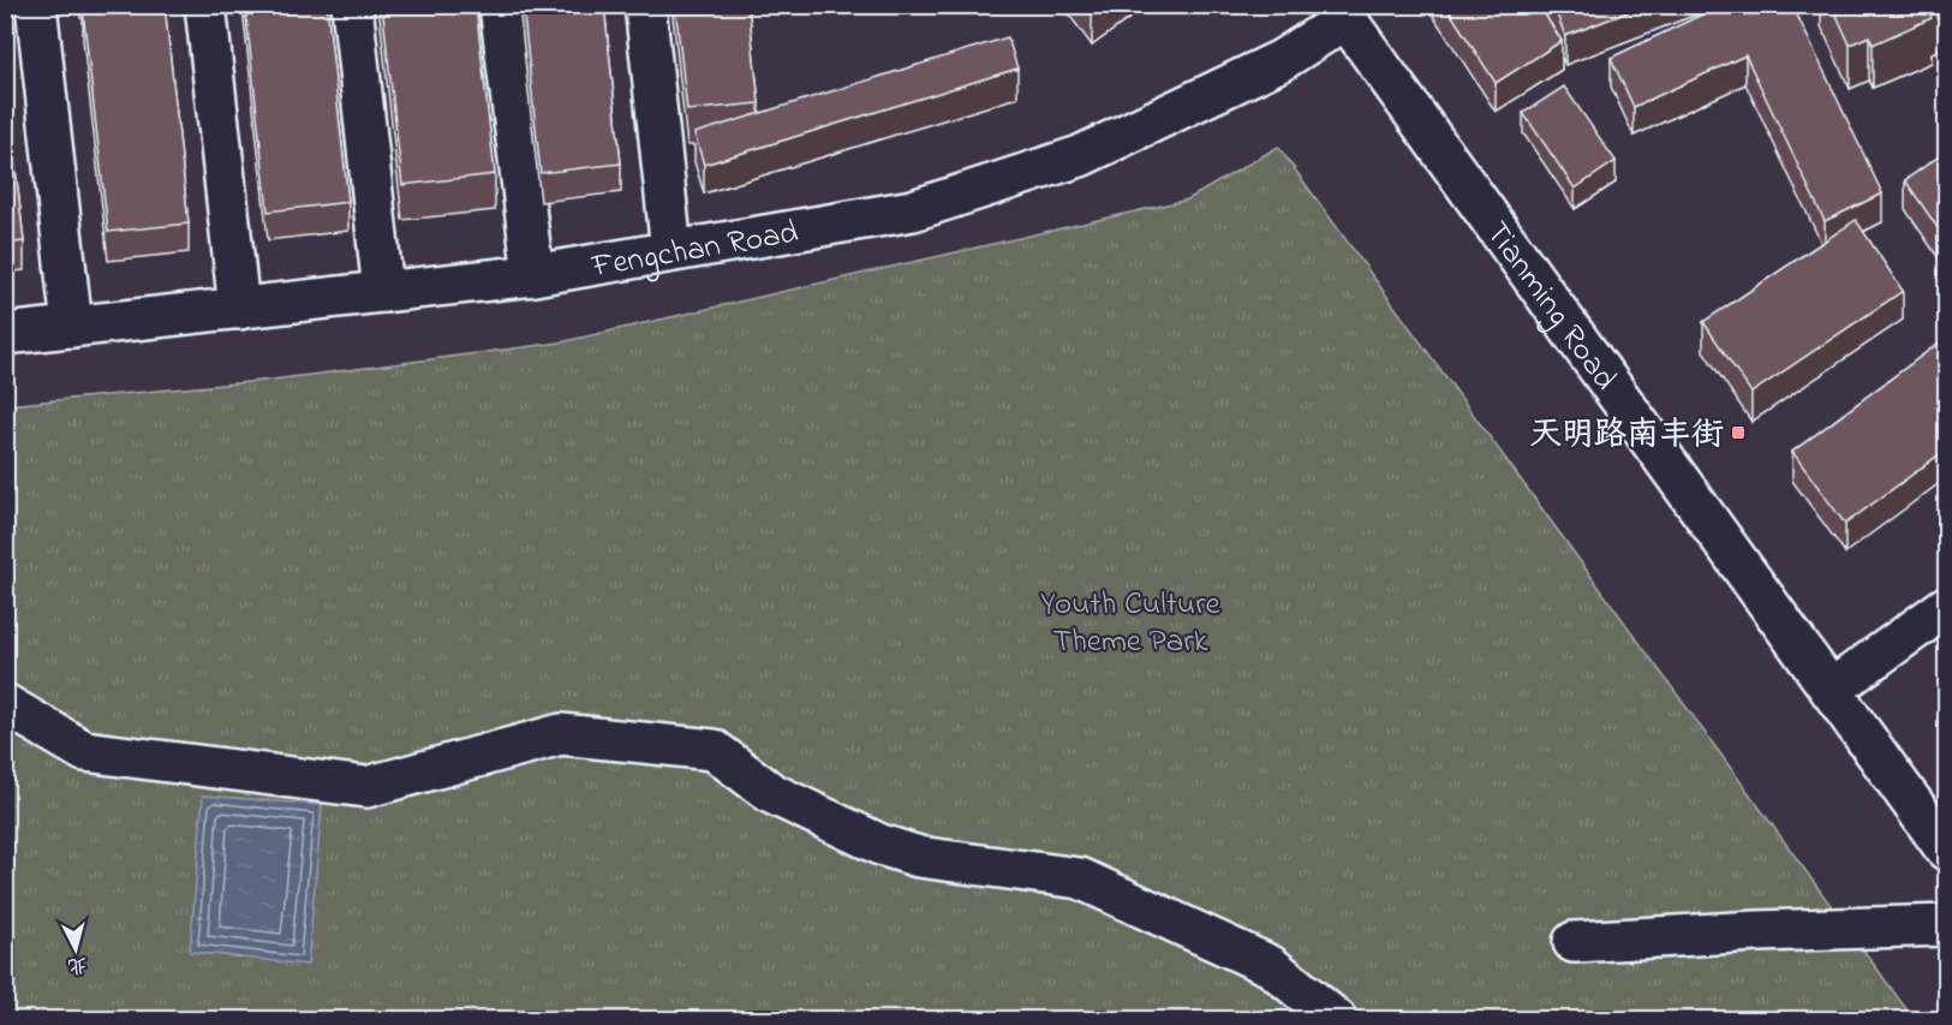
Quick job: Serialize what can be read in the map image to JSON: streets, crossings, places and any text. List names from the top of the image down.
{
  "streets": {
    "street": ["Fengchan Road", "Tianming Road"]
  },
  "crossings": [
    ["Fengchan Road", "Tianming Road"]
  ],
  "parks": ["Youth Culture Theme Park"],
  "places": {
    "transit": ["天明路南丰街"]
  },
  "north": "bottom"
}
